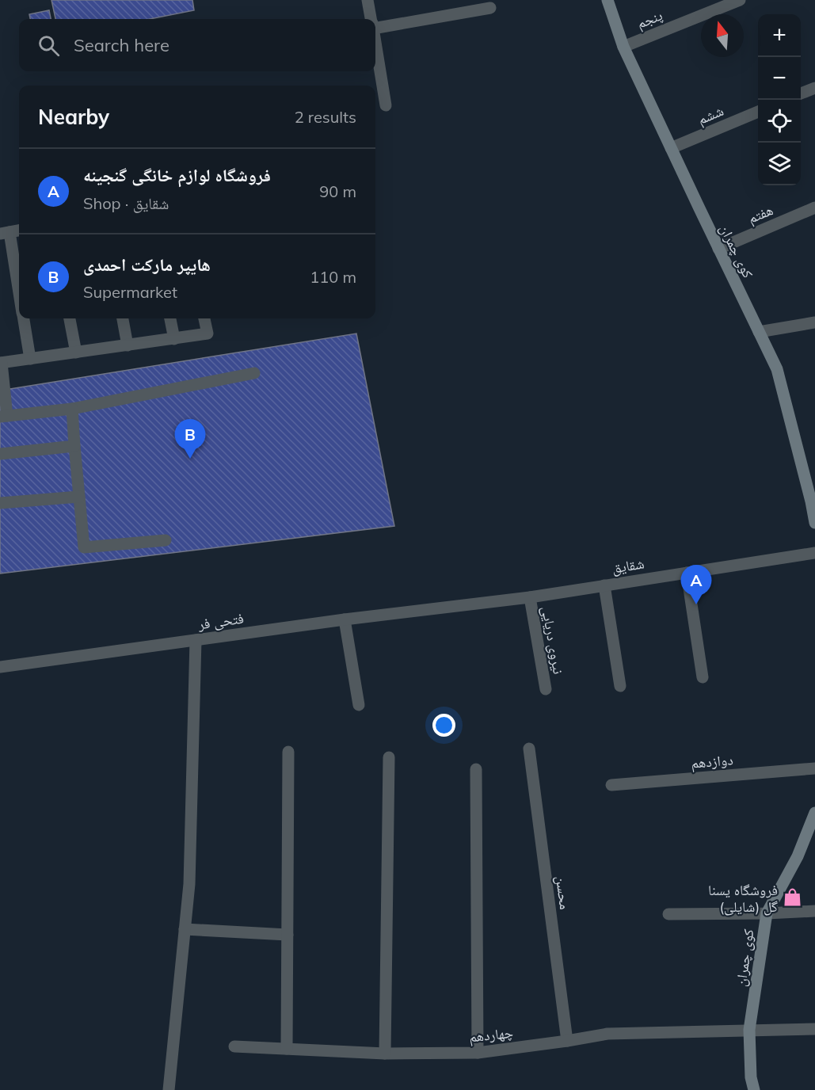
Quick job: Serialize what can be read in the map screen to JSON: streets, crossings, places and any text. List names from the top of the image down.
{
  "streets": {
    "main road": ["کوی چمران"],
    "street": [
      "پنجم",
      "ششم",
      "هفتم",
      "شقایق",
      "فتحی فر",
      "نیروی دریایی",
      "دوازدهم",
      "محسن",
      "چهاردهم"
    ]
  },
  "crossings": [
    ["پنجم", "کوی چمران"],
    ["ششم", "کوی چمران"],
    ["هفتم", "کوی چمران"],
    ["کوی چمران", "چهاردهم"],
    ["شقایق", "فتحی فر"],
    ["شقایق", "نیروی دریایی"],
    ["محسن", "چهاردهم"]
  ],
  "places": {
    "shop": ["فروشگاه یسنا گل (شایلی)"]
  },
  "north": "top",
  "page": {
    "map_buttons": ["+", "−"],
    "search": "Search here",
    "heading": ["Nearby", "2 results"],
    "list": [
      {
        "mark": "A",
        "name": "فروشگاه لوازم خانگی گنجینه",
        "note": "Shop · شقایق",
        "value": "90 m"
      },
      {
        "mark": "B",
        "name": "هایپر مارکت احمدی",
        "note": "Supermarket",
        "value": "110 m"
      }
    ],
    "pins": ["B", "A"]
  }
}
